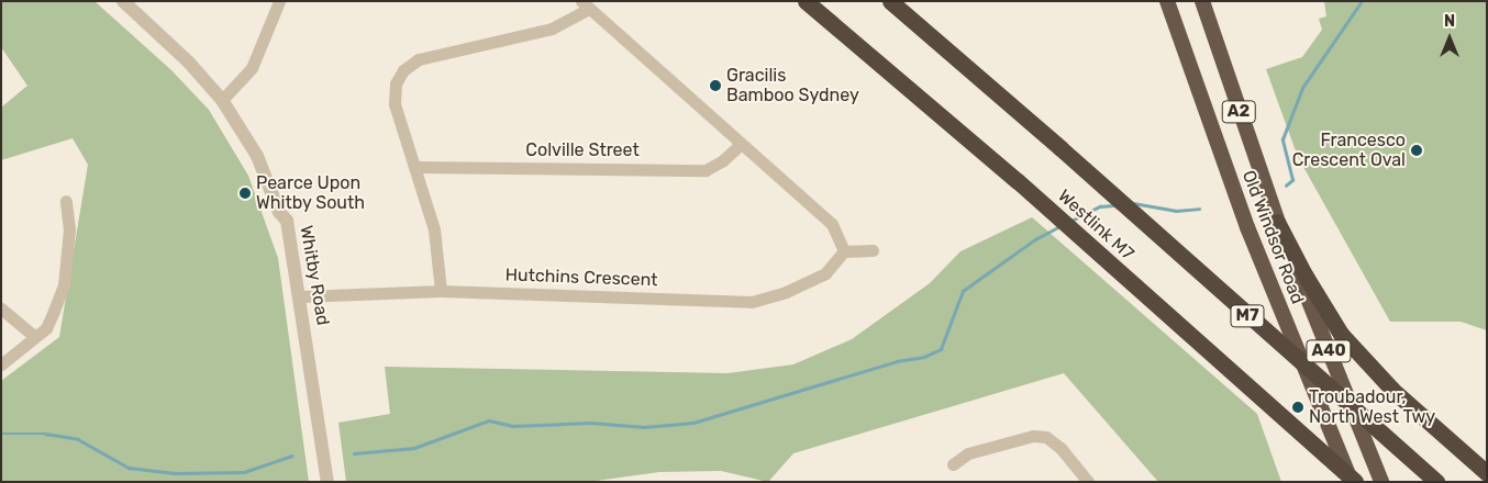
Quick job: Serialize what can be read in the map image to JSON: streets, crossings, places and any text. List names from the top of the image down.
{
  "streets": {
    "highway": [
      "A2",
      "Westlink M7",
      "Old Windsor Road",
      "M7",
      "A40"
    ],
    "street": ["Colville Street", "Whitby Road", "Hutchins Crescent"]
  },
  "crossings": [
    ["Westlink M7", "Old Windsor Road"],
    ["Whitby Road", "Hutchins Crescent"]
  ],
  "places": [
    "Gracilis Bamboo Sydney",
    "Francesco Crescent Oval",
    "Pearce Upon Whitby South",
    "Troubadour, North West Twy"
  ],
  "north": "top"
}
